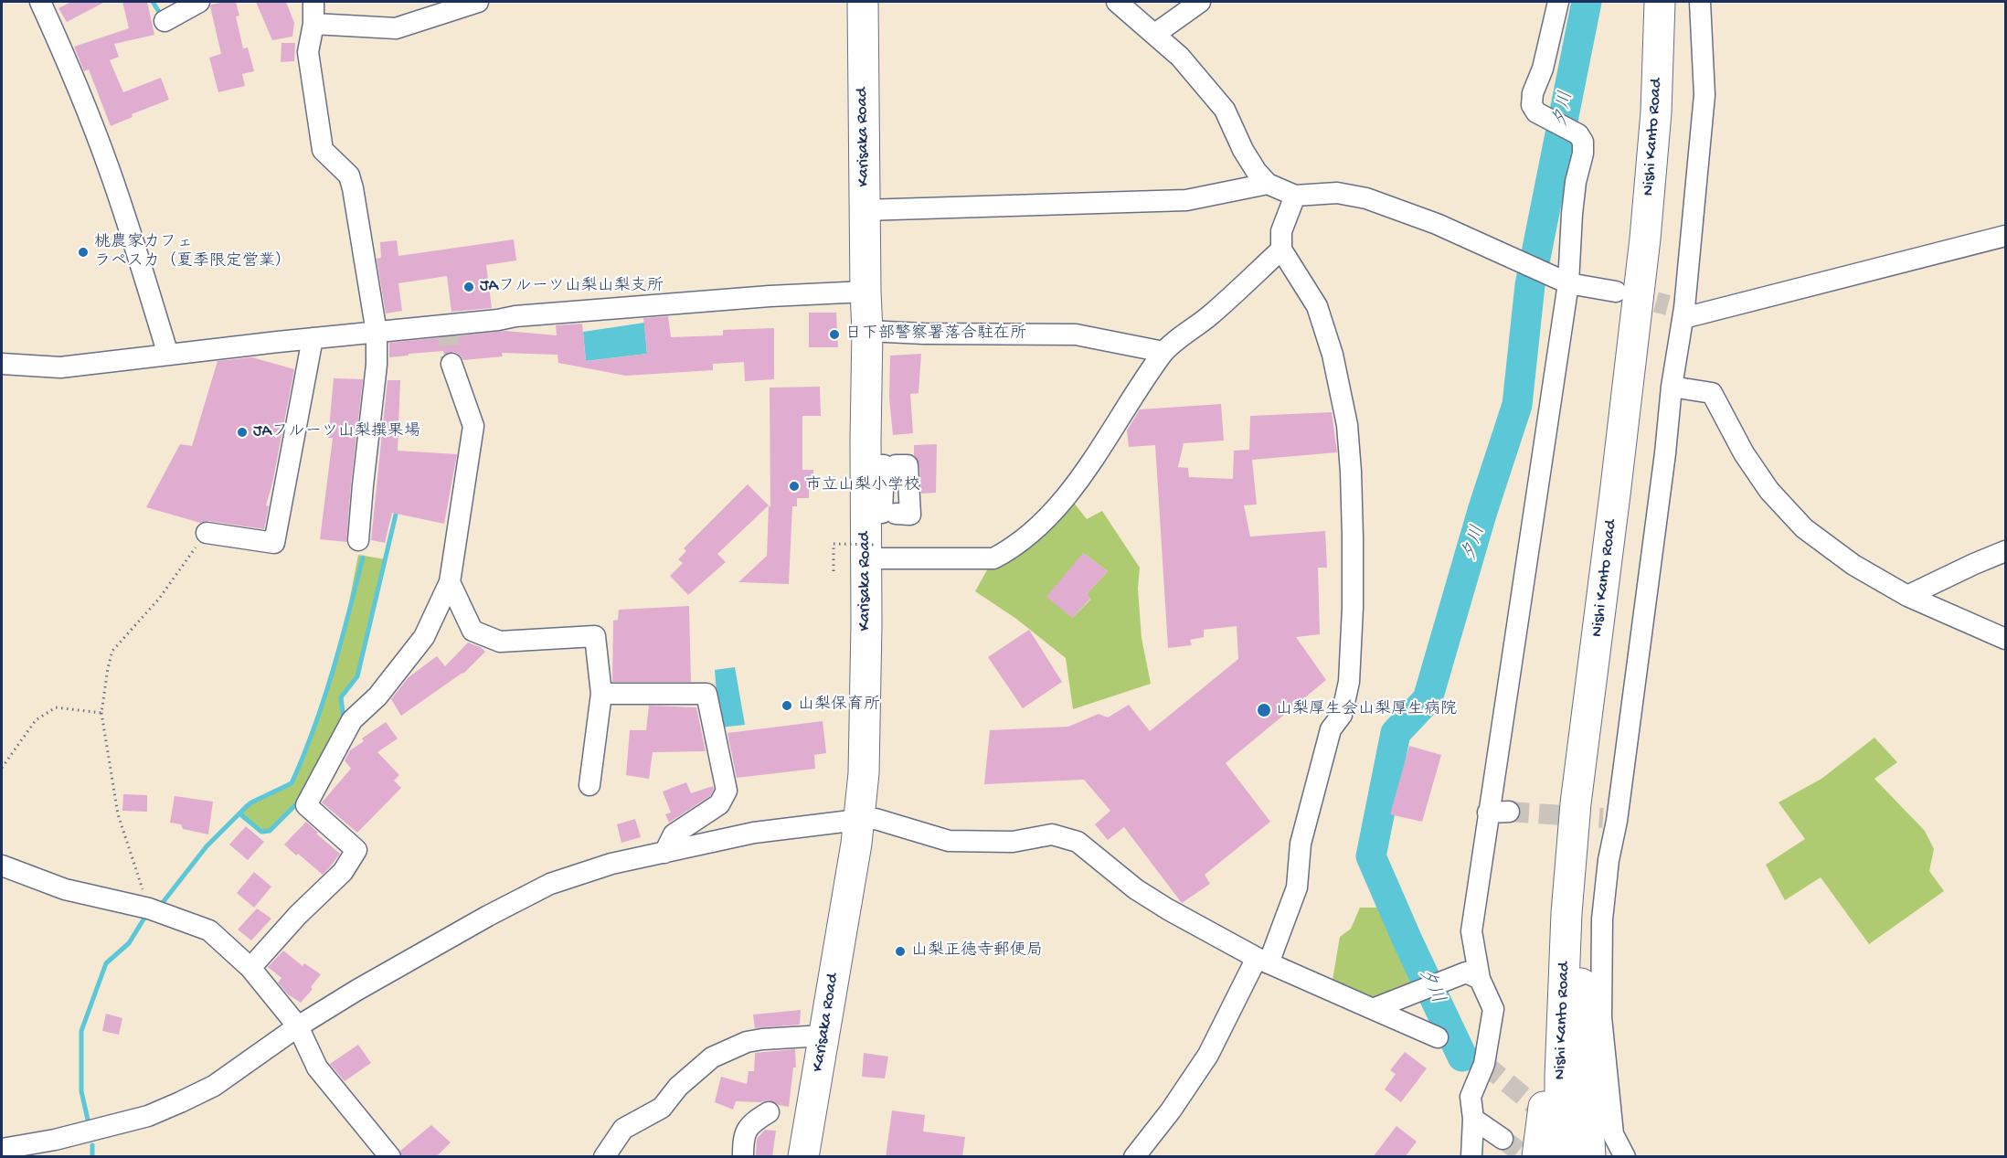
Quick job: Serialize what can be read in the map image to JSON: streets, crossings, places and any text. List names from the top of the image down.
{
  "streets": {
    "highway": ["Karisaka Road", "Nishi Kanto Road"]
  },
  "water": ["夕川"],
  "places": [
    "桃農家カフェ ラペスカ（夏季限定営業）",
    "JAフルーツ山梨山梨支所",
    "日下部警察署落合駐在所",
    "JAフルーツ山梨撰果場",
    "市立山梨小学校",
    "山梨保育所",
    "山梨厚生会山梨厚生病院",
    "山梨正徳寺郵便局"
  ]
}
